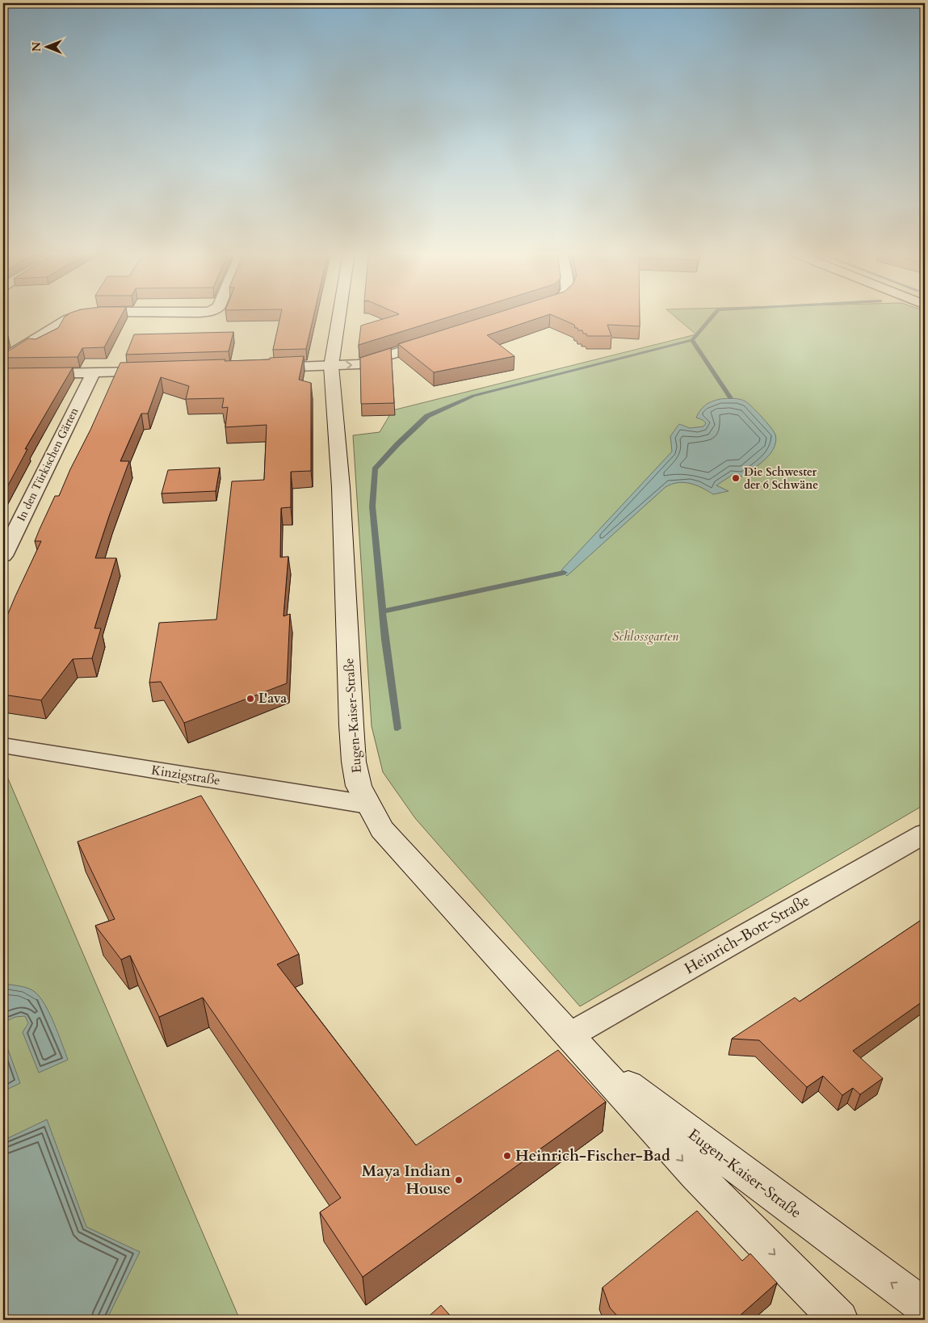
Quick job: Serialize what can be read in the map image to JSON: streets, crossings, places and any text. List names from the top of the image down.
{
  "streets": {
    "main road": ["Eugen-Kaiser-Straße"],
    "street": ["In den Türkischen Gärten", "Kinzigstraße", "Heinrich-Bott-Straße"]
  },
  "crossings": [
    ["Eugen-Kaiser-Straße", "Kinzigstraße"],
    ["Eugen-Kaiser-Straße", "Heinrich-Bott-Straße"]
  ],
  "parks": ["Schlossgarten"],
  "places": [
    "Die Schwester der 6 Schwäne",
    "L'ava",
    "Heinrich-Fischer-Bad",
    "Maya Indian House"
  ],
  "north": "left"
}
